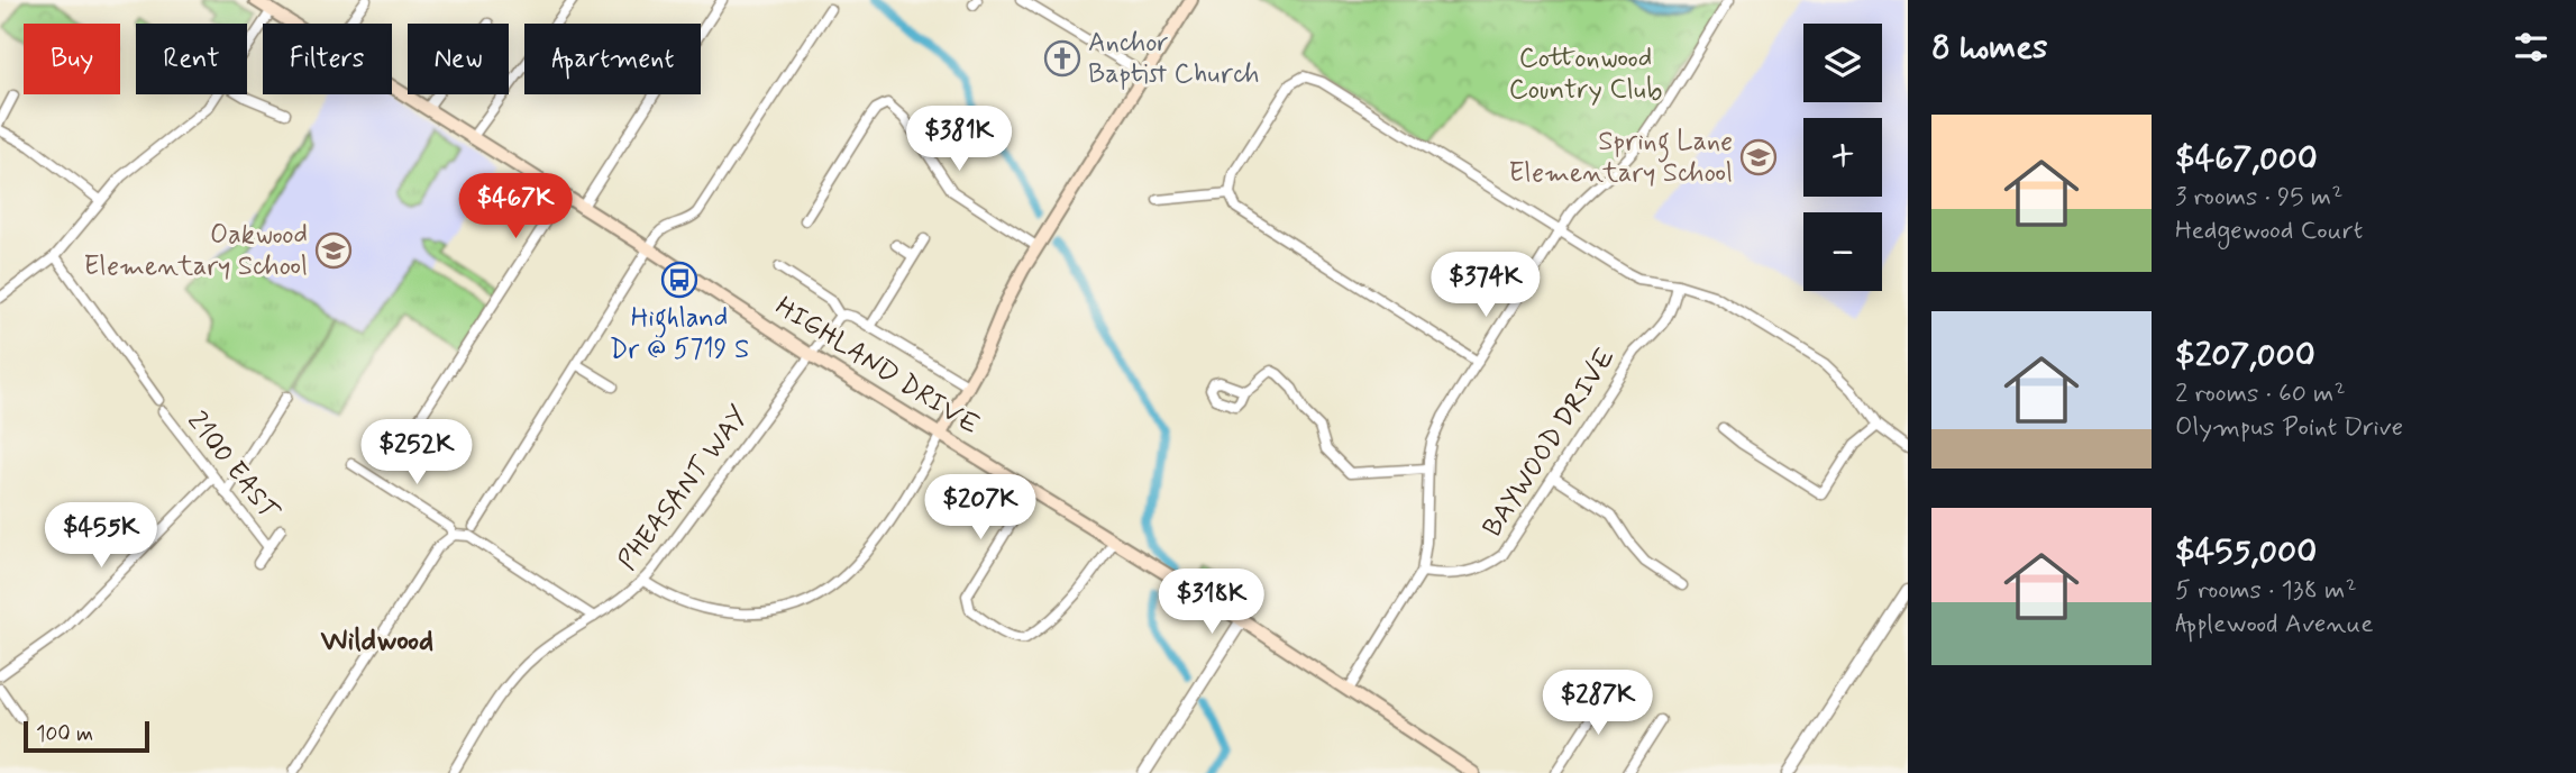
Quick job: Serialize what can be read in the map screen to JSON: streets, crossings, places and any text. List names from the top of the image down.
{
  "streets": {
    "main road": ["HIGHLAND DRIVE"],
    "street": ["BAYWOOD DRIVE", "2100 EAST", "PHEASANT WAY"]
  },
  "crossings": [
    ["HIGHLAND DRIVE", "PHEASANT WAY"]
  ],
  "districts": ["Wildwood"],
  "parks": ["Cottonwood Country Club"],
  "places": {
    "church": ["Anchor Baptist Church"],
    "school or university": ["Spring Lane Elementary School", "Oakwood Elementary School"],
    "bus stop": ["Highland Dr @ 5719 S"]
  },
  "scale_bar": "100 m",
  "page": {
    "heading": "8 homes",
    "map_buttons": ["+", "−"],
    "chip": [
      "Buy",
      "Rent",
      "Filters",
      "New",
      "Apartment"
    ],
    "list": [
      {
        "name": "$467,000",
        "note": "3 rooms · 95 m² · Hedgewood Court"
      },
      {
        "name": "$207,000",
        "note": "2 rooms · 60 m² · Olympus Point Drive"
      },
      {
        "name": "$455,000",
        "note": "5 rooms · 138 m² · Applewood Avenue"
      }
    ],
    "price": [
      "$381K",
      "$467K",
      "$374K",
      "$252K",
      "$207K",
      "$455K",
      "$318K",
      "$287K"
    ],
    "scale": "100 m"
  }
}
